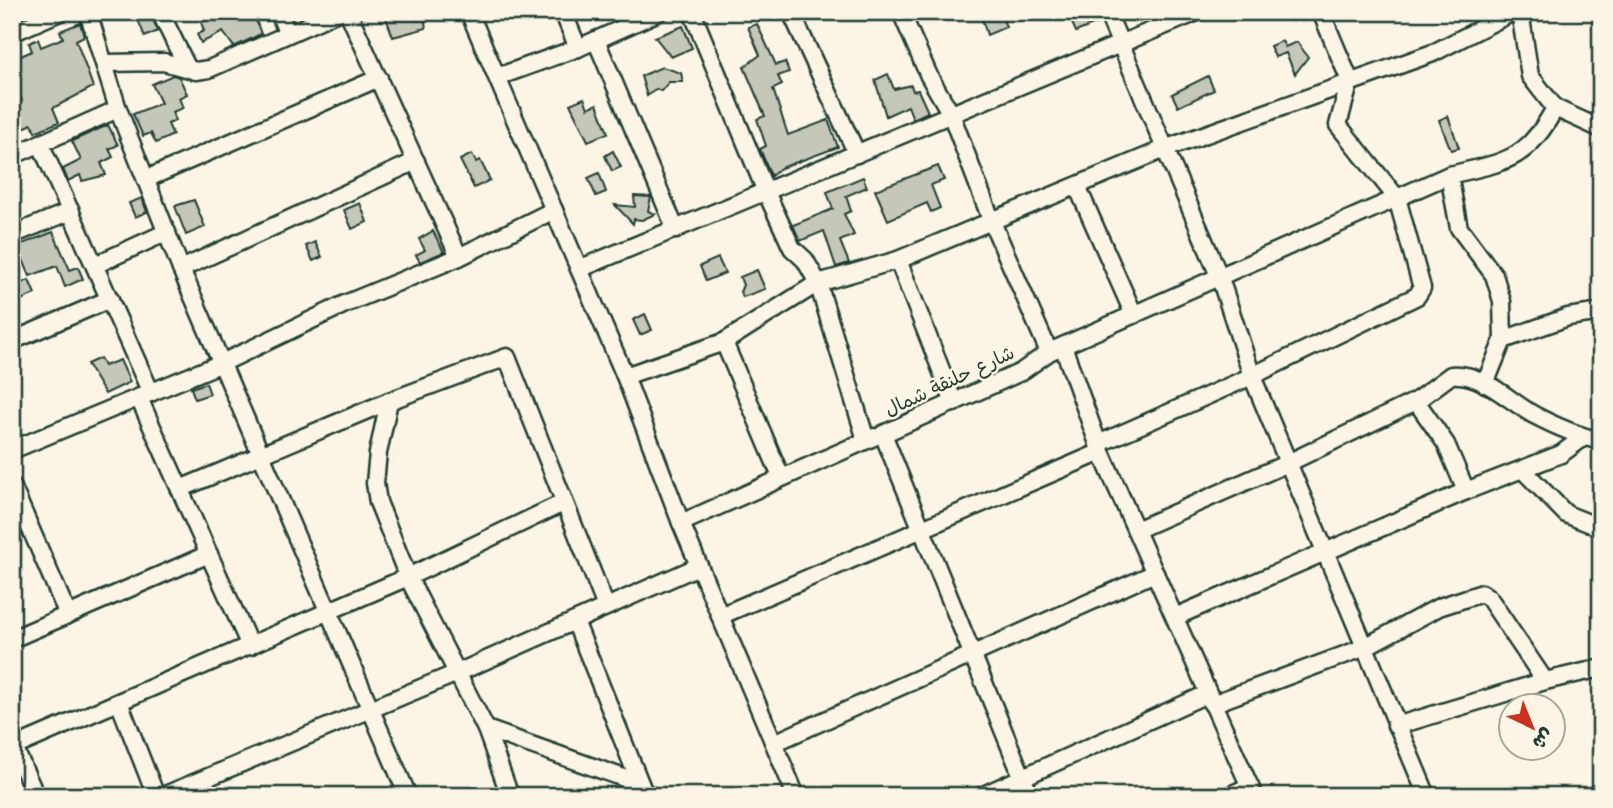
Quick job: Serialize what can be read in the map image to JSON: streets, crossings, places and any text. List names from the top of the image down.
{
  "streets": {
    "street": ["شارع حلنقة شمال"]
  },
  "north": "bottom right"
}
